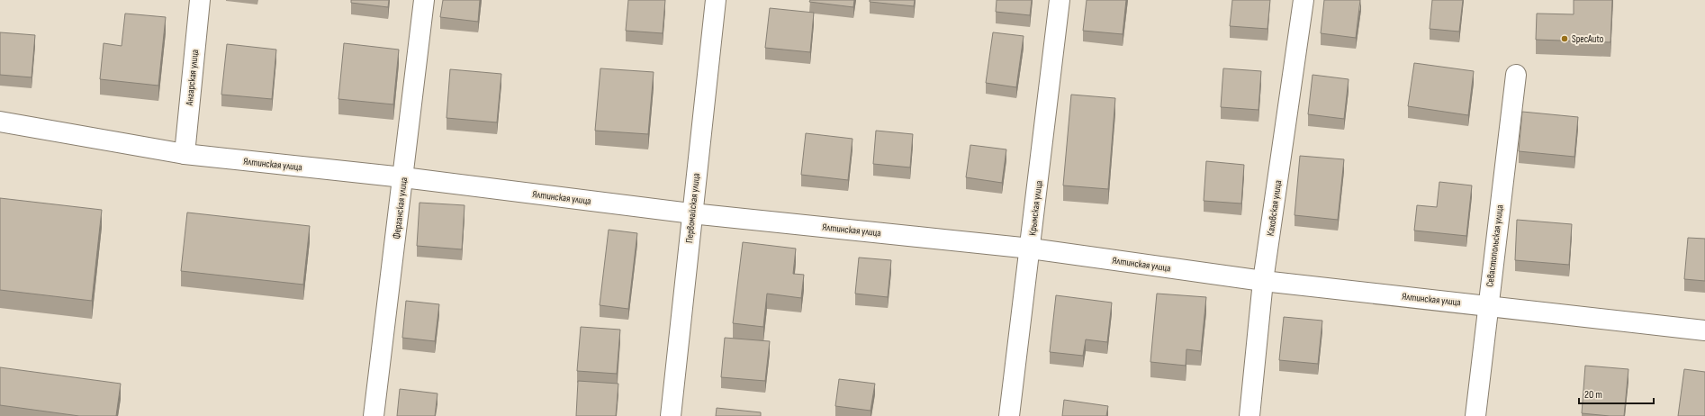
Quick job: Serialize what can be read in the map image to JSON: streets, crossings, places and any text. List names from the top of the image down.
{
  "streets": {
    "street": [
      "Ангарская улица",
      "Ялтинская улица",
      "Ферганская улица",
      "Первомайская улица",
      "Крымская улица",
      "Каховская улица",
      "Севастопольская улица"
    ]
  },
  "crossings": [
    ["Ангарская улица", "Ялтинская улица"],
    ["Ялтинская улица", "Ферганская улица"],
    ["Ялтинская улица", "Первомайская улица"],
    ["Ялтинская улица", "Крымская улица"],
    ["Ялтинская улица", "Каховская улица"],
    ["Ялтинская улица", "Севастопольская улица"]
  ],
  "places": ["SpecAuto"],
  "scale_bar": "20 m"
}
